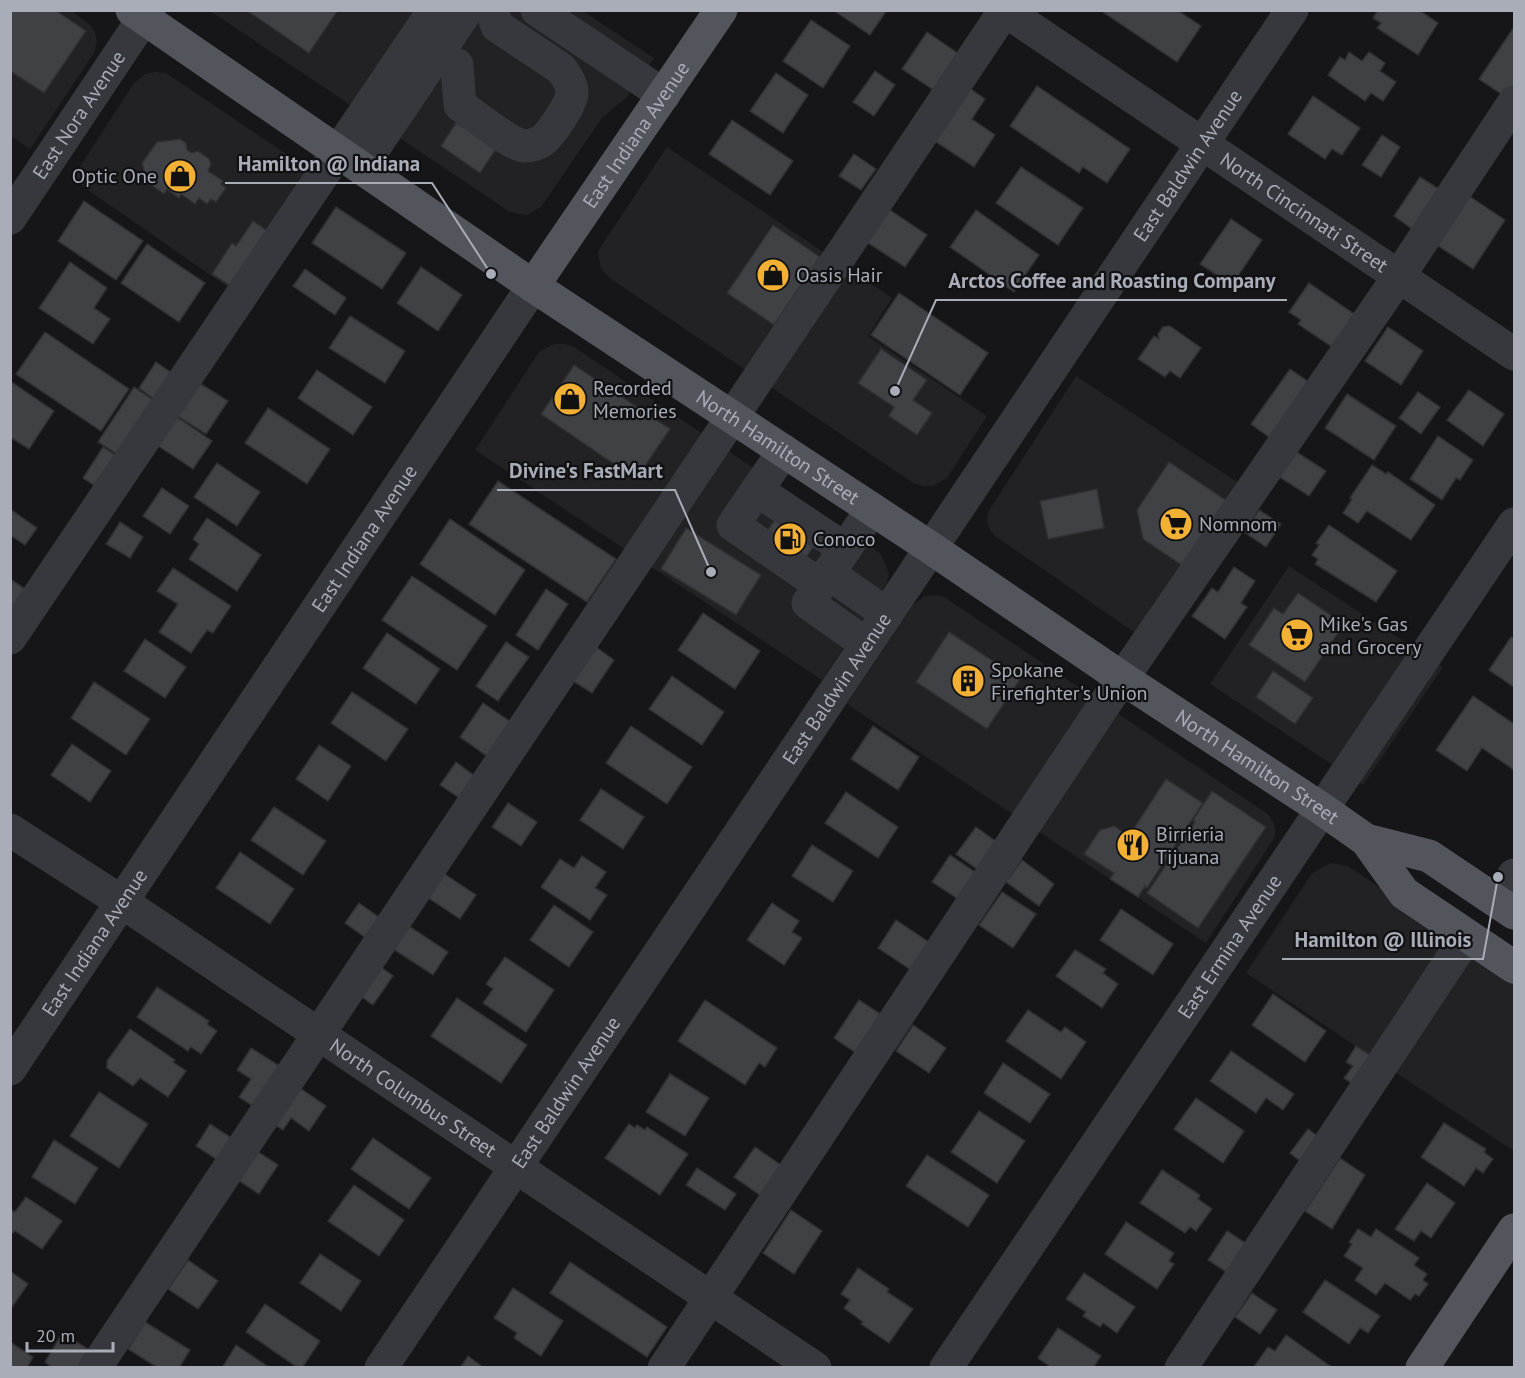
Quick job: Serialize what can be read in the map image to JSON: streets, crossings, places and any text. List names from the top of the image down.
{
  "streets": {
    "main road": ["East Indiana Avenue", "North Hamilton Street"],
    "street": [
      "East Nora Avenue",
      "East Baldwin Avenue",
      "North Cincinnati Street",
      "East Ermina Avenue",
      "North Columbus Street"
    ]
  },
  "crossings": [
    ["East Nora Avenue", "North Hamilton Street"],
    ["East Indiana Avenue", "North Hamilton Street"],
    ["East Indiana Avenue", "North Columbus Street"],
    ["East Baldwin Avenue", "North Cincinnati Street"],
    ["East Baldwin Avenue", "North Hamilton Street"],
    ["East Baldwin Avenue", "North Columbus Street"],
    ["North Hamilton Street", "East Ermina Avenue"]
  ],
  "places": {
    "shop": ["Optic One", "Oasis Hair", "Recorded Memories"],
    "other": [
      "Hamilton @ Indiana",
      "Arctos Coffee and Roasting Company",
      "Divine's FastMart",
      "Hamilton @ Illinois"
    ],
    "supermarket": ["Nomnom", "Mike's Gas and Grocery"],
    "fuel station": ["Conoco"],
    "building": ["Spokane Firefighter's Union"],
    "restaurant": ["Birrieria Tijuana"]
  },
  "scale_bar": "20 m"
}
